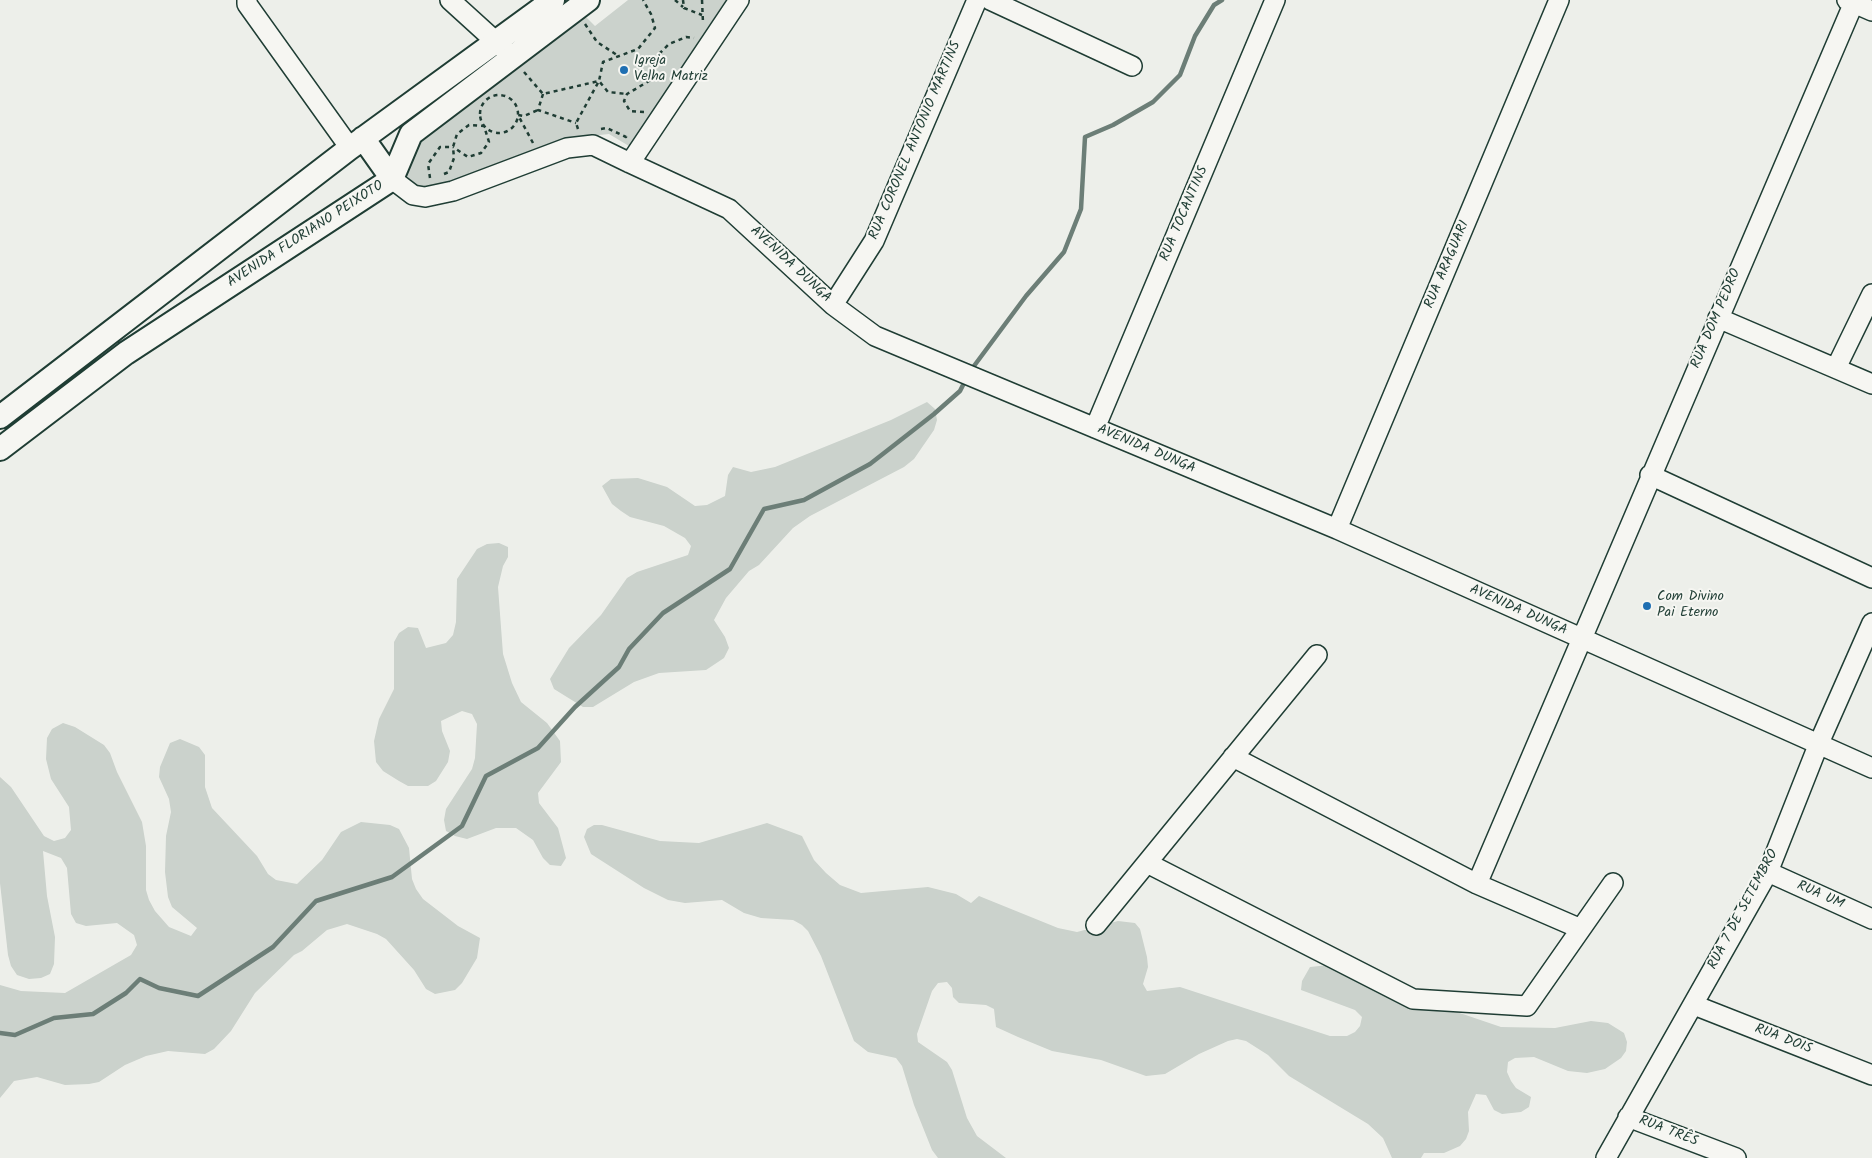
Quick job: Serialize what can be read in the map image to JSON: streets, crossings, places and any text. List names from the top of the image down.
{
  "streets": {
    "street": [
      "RUA CORONEL ANTONIO MARTINS",
      "RUA TOCANTINS",
      "AVENIDA FLORIANO PEIXOTO",
      "AVENIDA DUNGA",
      "RUA ARAGUARI",
      "RUA DOM PEDRO",
      "RUA UM",
      "RUA 7 DE SETEMBRO",
      "RUA DOIS",
      "RUA TRÊS"
    ]
  },
  "crossings": [
    ["RUA CORONEL ANTONIO MARTINS", "AVENIDA DUNGA"],
    ["RUA TOCANTINS", "AVENIDA DUNGA"],
    ["AVENIDA FLORIANO PEIXOTO", "AVENIDA DUNGA"],
    ["AVENIDA DUNGA", "RUA ARAGUARI"],
    ["AVENIDA DUNGA", "RUA DOM PEDRO"],
    ["AVENIDA DUNGA", "RUA 7 DE SETEMBRO"],
    ["RUA UM", "RUA 7 DE SETEMBRO"],
    ["RUA 7 DE SETEMBRO", "RUA DOIS"],
    ["RUA 7 DE SETEMBRO", "RUA TRÊS"]
  ],
  "places": ["Igreja Velha Matriz", "Com Divino Pai Eterno"]
}
